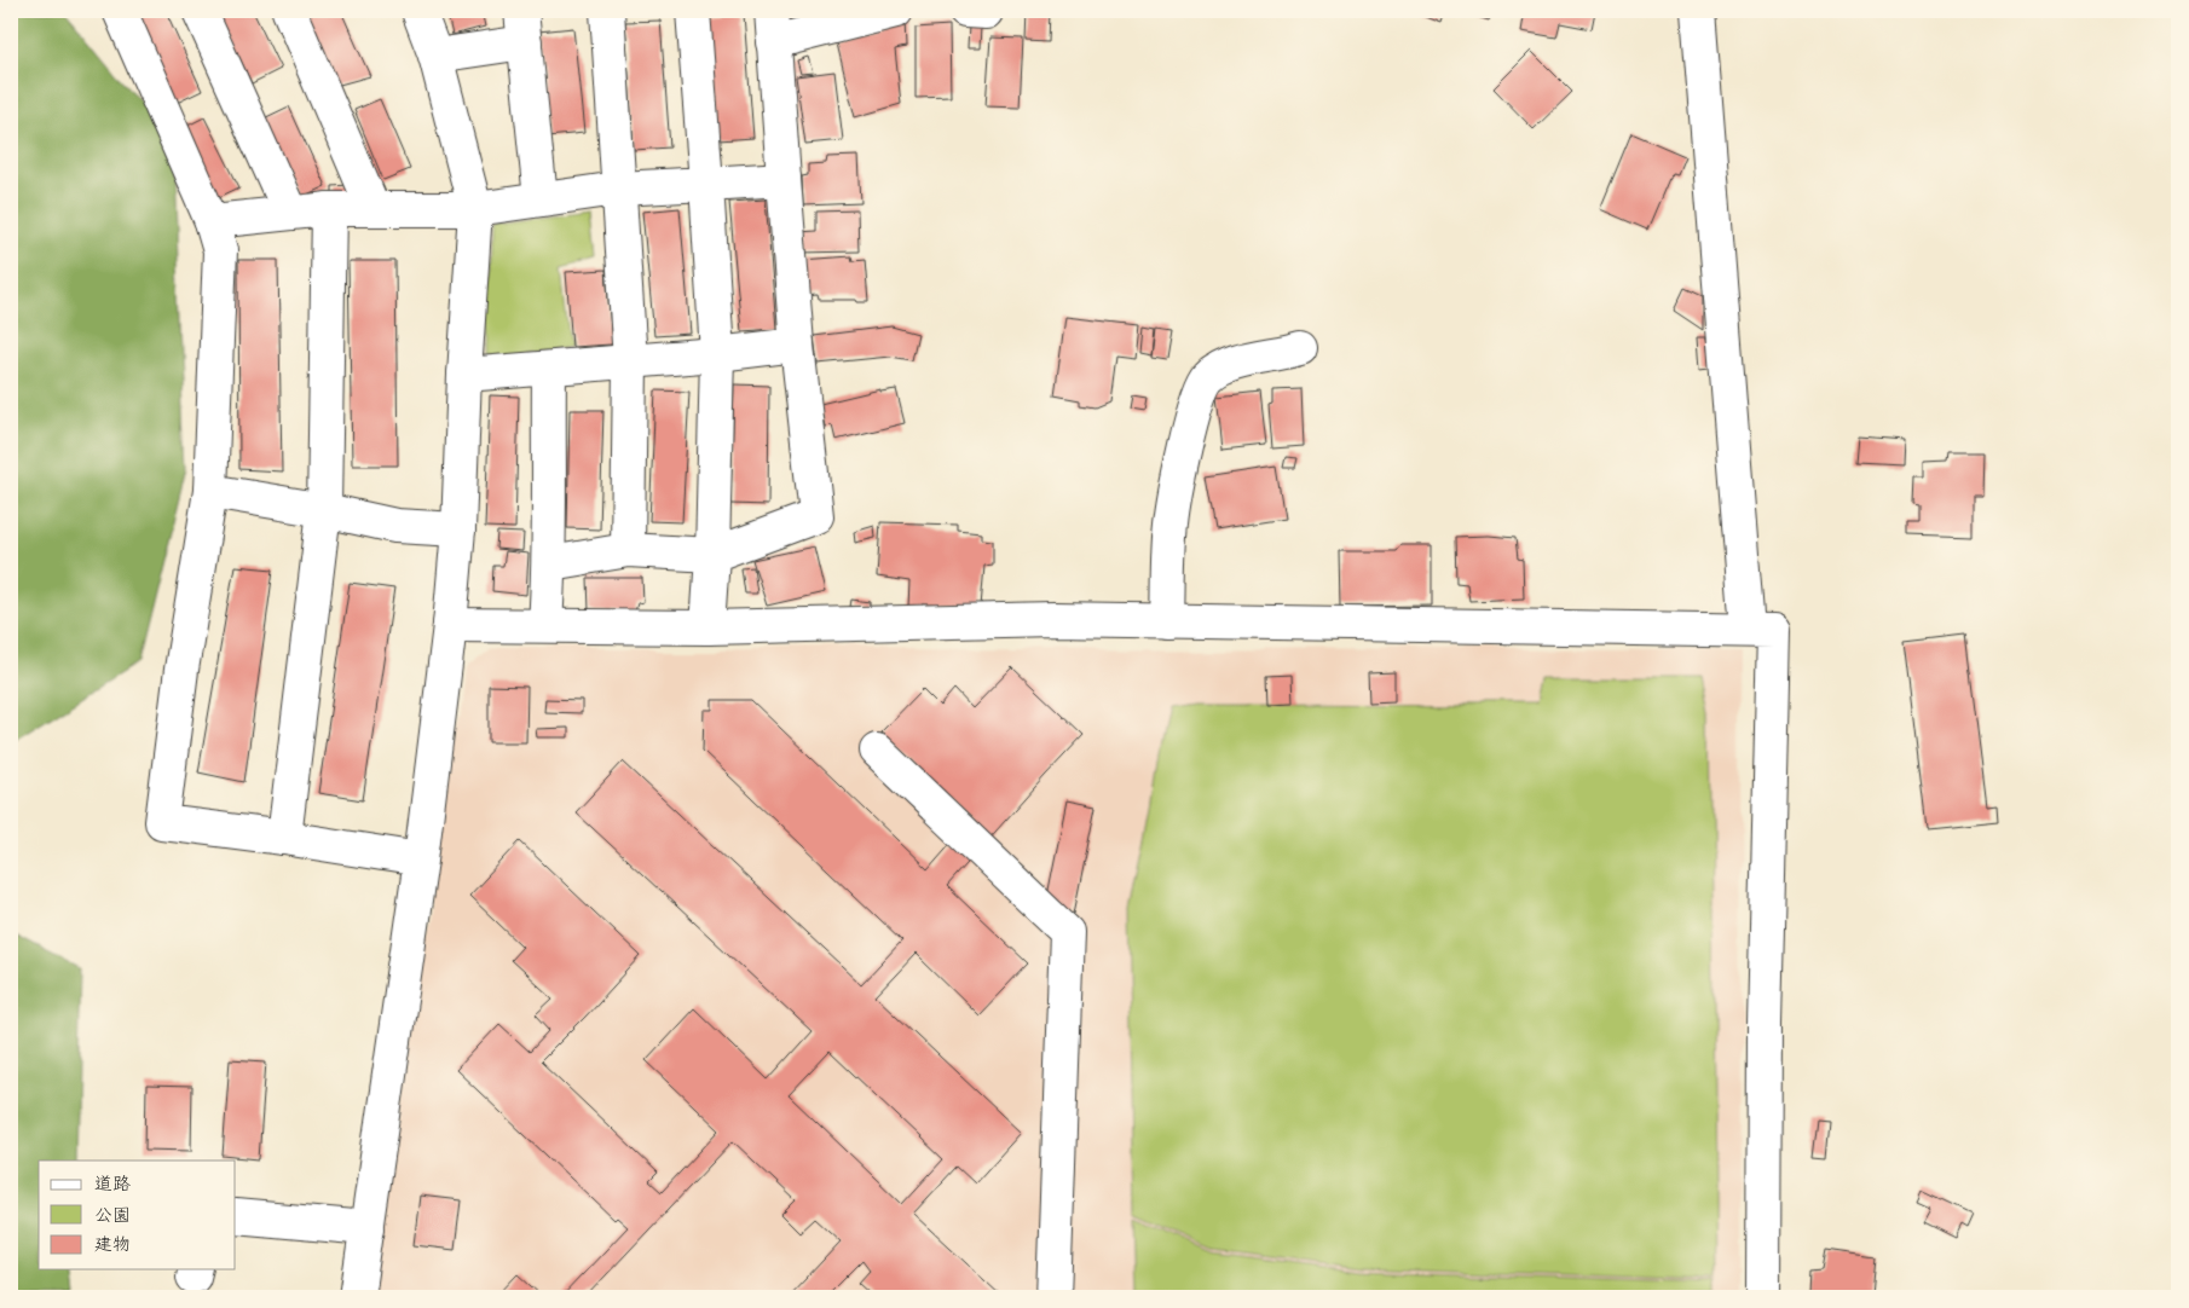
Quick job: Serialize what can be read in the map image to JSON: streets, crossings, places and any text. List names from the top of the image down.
{
  "legend": ["道路", "公園", "建物"]
}
